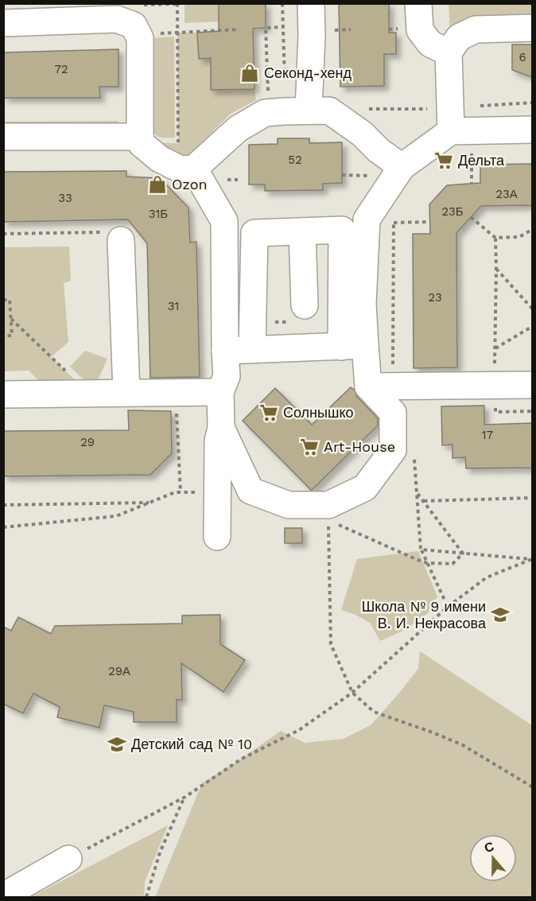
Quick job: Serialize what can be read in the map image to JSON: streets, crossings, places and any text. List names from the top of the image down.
{
  "places": {
    "shop": ["Секонд-хенд", "Ozon"],
    "supermarket": ["Дельта", "Солнышко", "Art-House"],
    "school or university": ["Школа № 9 имени В. И. Некрасова", "Детский сад № 10"]
  },
  "house_numbers": [
    "6",
    "72",
    "52",
    "23А",
    "33",
    "23Б",
    "31Б",
    "23",
    "31",
    "17",
    "29",
    "29А"
  ],
  "north": "top"
}
